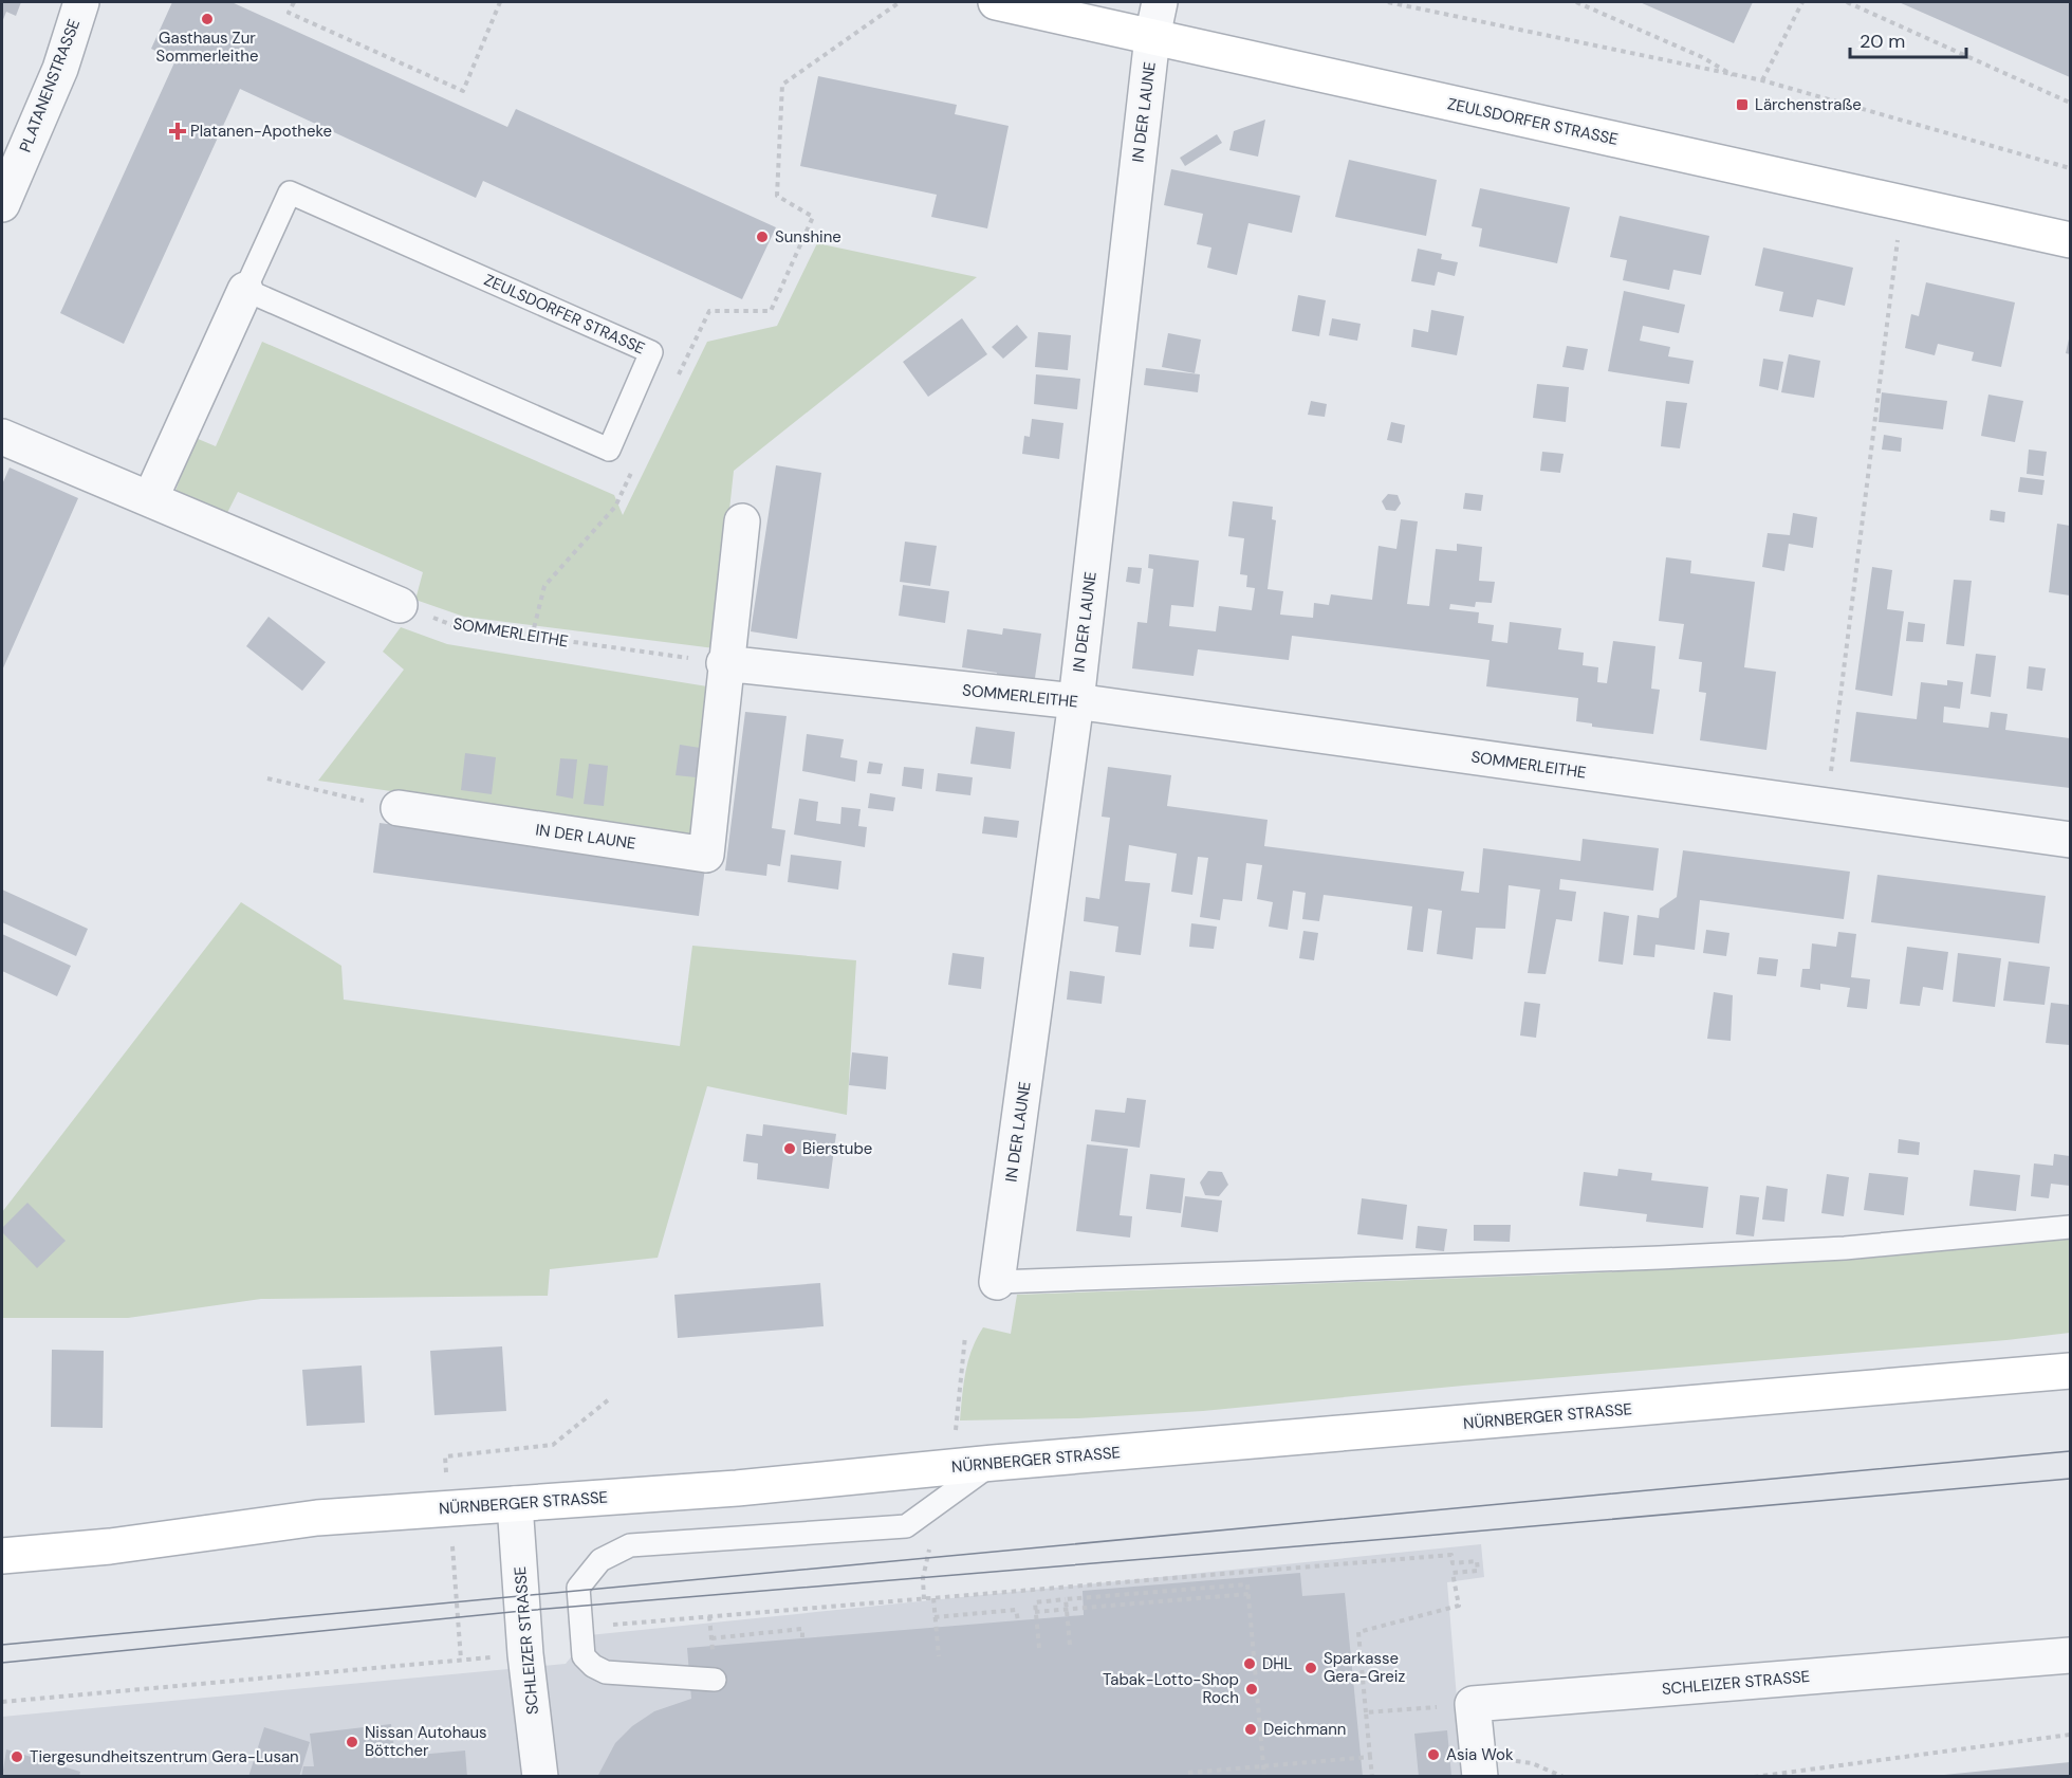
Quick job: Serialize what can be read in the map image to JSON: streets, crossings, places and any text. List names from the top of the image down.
{
  "streets": {
    "main road": ["ZEULSDORFER STRASSE", "NÜRNBERGER STRASSE"],
    "street": [
      "PLATANENSTRASSE",
      "IN DER LAUNE",
      "SOMMERLEITHE",
      "SCHLEIZER STRASSE"
    ]
  },
  "crossings": [
    ["IN DER LAUNE", "ZEULSDORFER STRASSE"],
    ["IN DER LAUNE", "SOMMERLEITHE"],
    ["NÜRNBERGER STRASSE", "SCHLEIZER STRASSE"]
  ],
  "places": {
    "other": [
      "Gasthaus Zur Sommerleithe",
      "Sunshine",
      "Bierstube",
      "DHL",
      "Sparkasse Gera-Greiz",
      "Tabak-Lotto-Shop Roch",
      "Deichmann",
      "Nissan Autohaus Böttcher",
      "Asia Wok",
      "Tiergesundheitszentrum Gera-Lusan"
    ],
    "transit": ["Lärchenstraße"],
    "health": ["Platanen-Apotheke"]
  },
  "scale_bar": "20 m"
}
